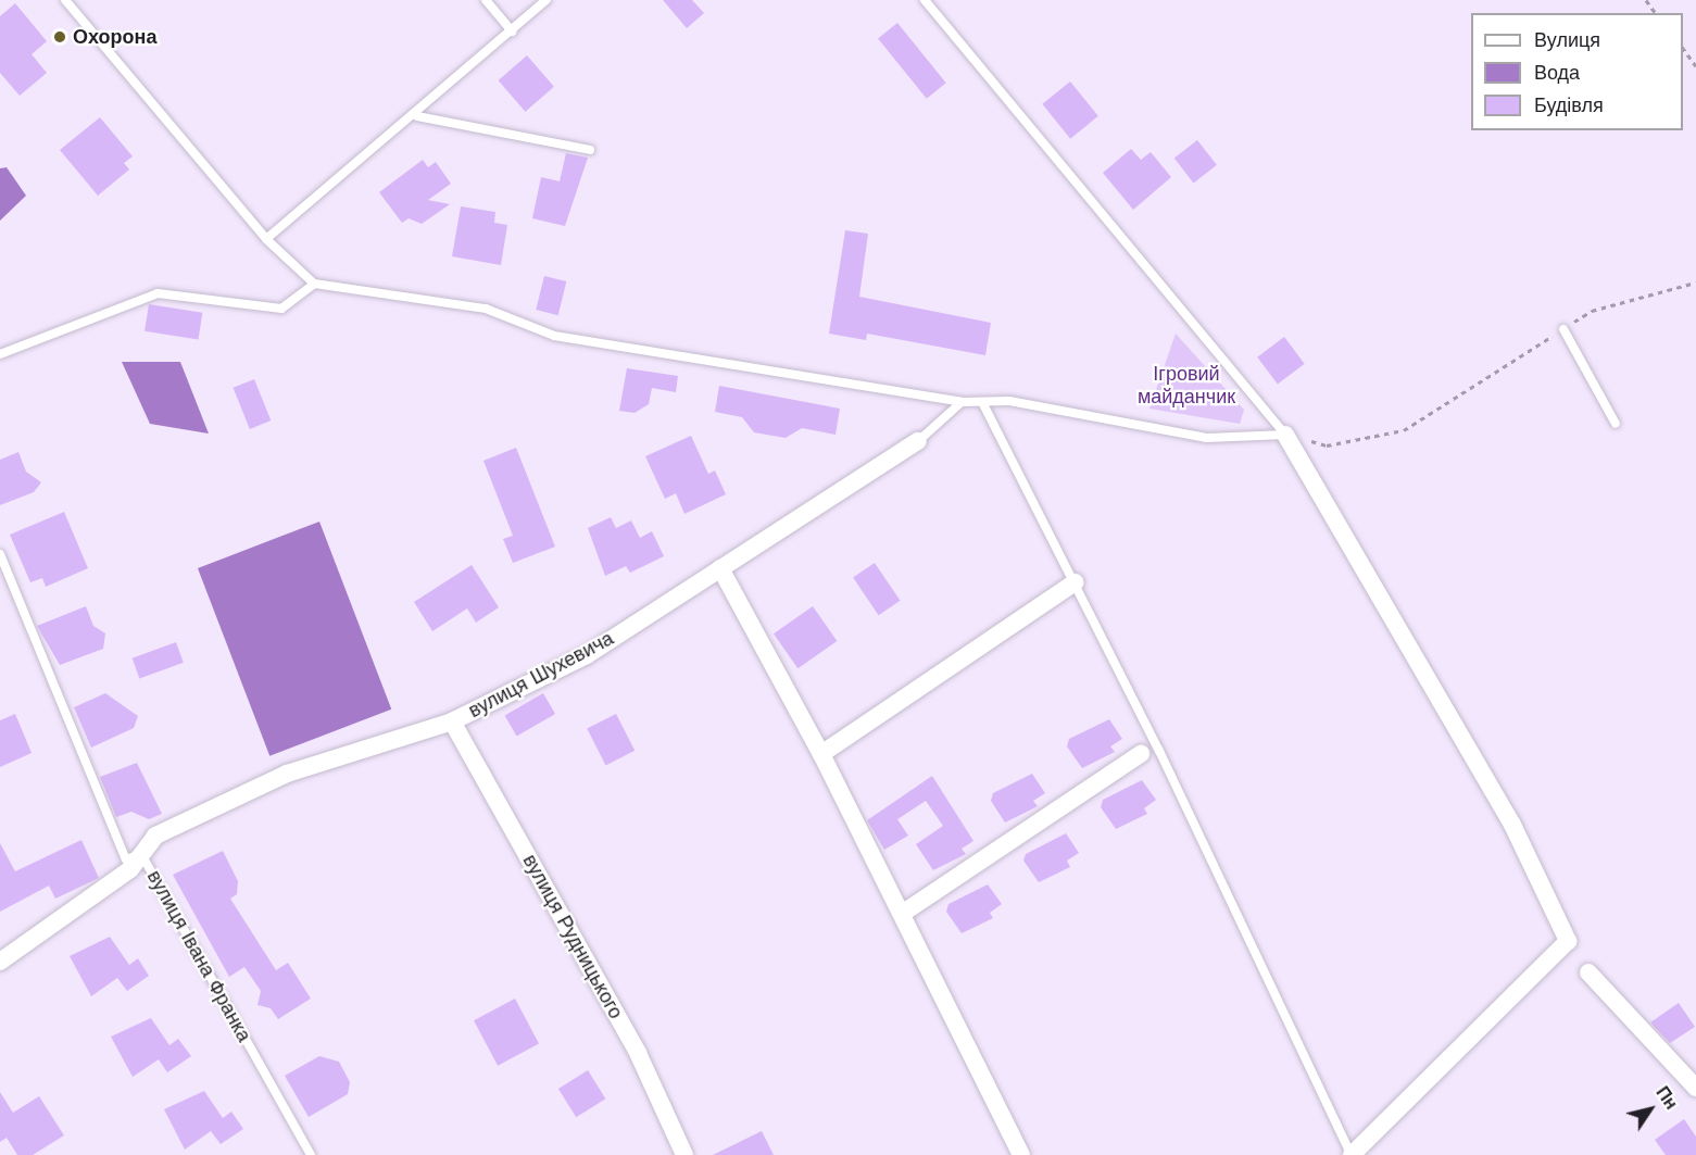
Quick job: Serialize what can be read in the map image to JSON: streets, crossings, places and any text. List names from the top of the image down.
{
  "streets": {
    "street": ["вулиця Шухевича", "вулиця Рудницького"],
    "lane": ["вулиця Івана Франка"]
  },
  "crossings": [
    ["вулиця Шухевича", "вулиця Рудницького"],
    ["вулиця Шухевича", "вулиця Івана Франка"]
  ],
  "parks": ["Ігровий майданчик"],
  "places": ["Охорона"],
  "legend": ["Вулиця", "Вода", "Будівля"],
  "north": "top right"
}
